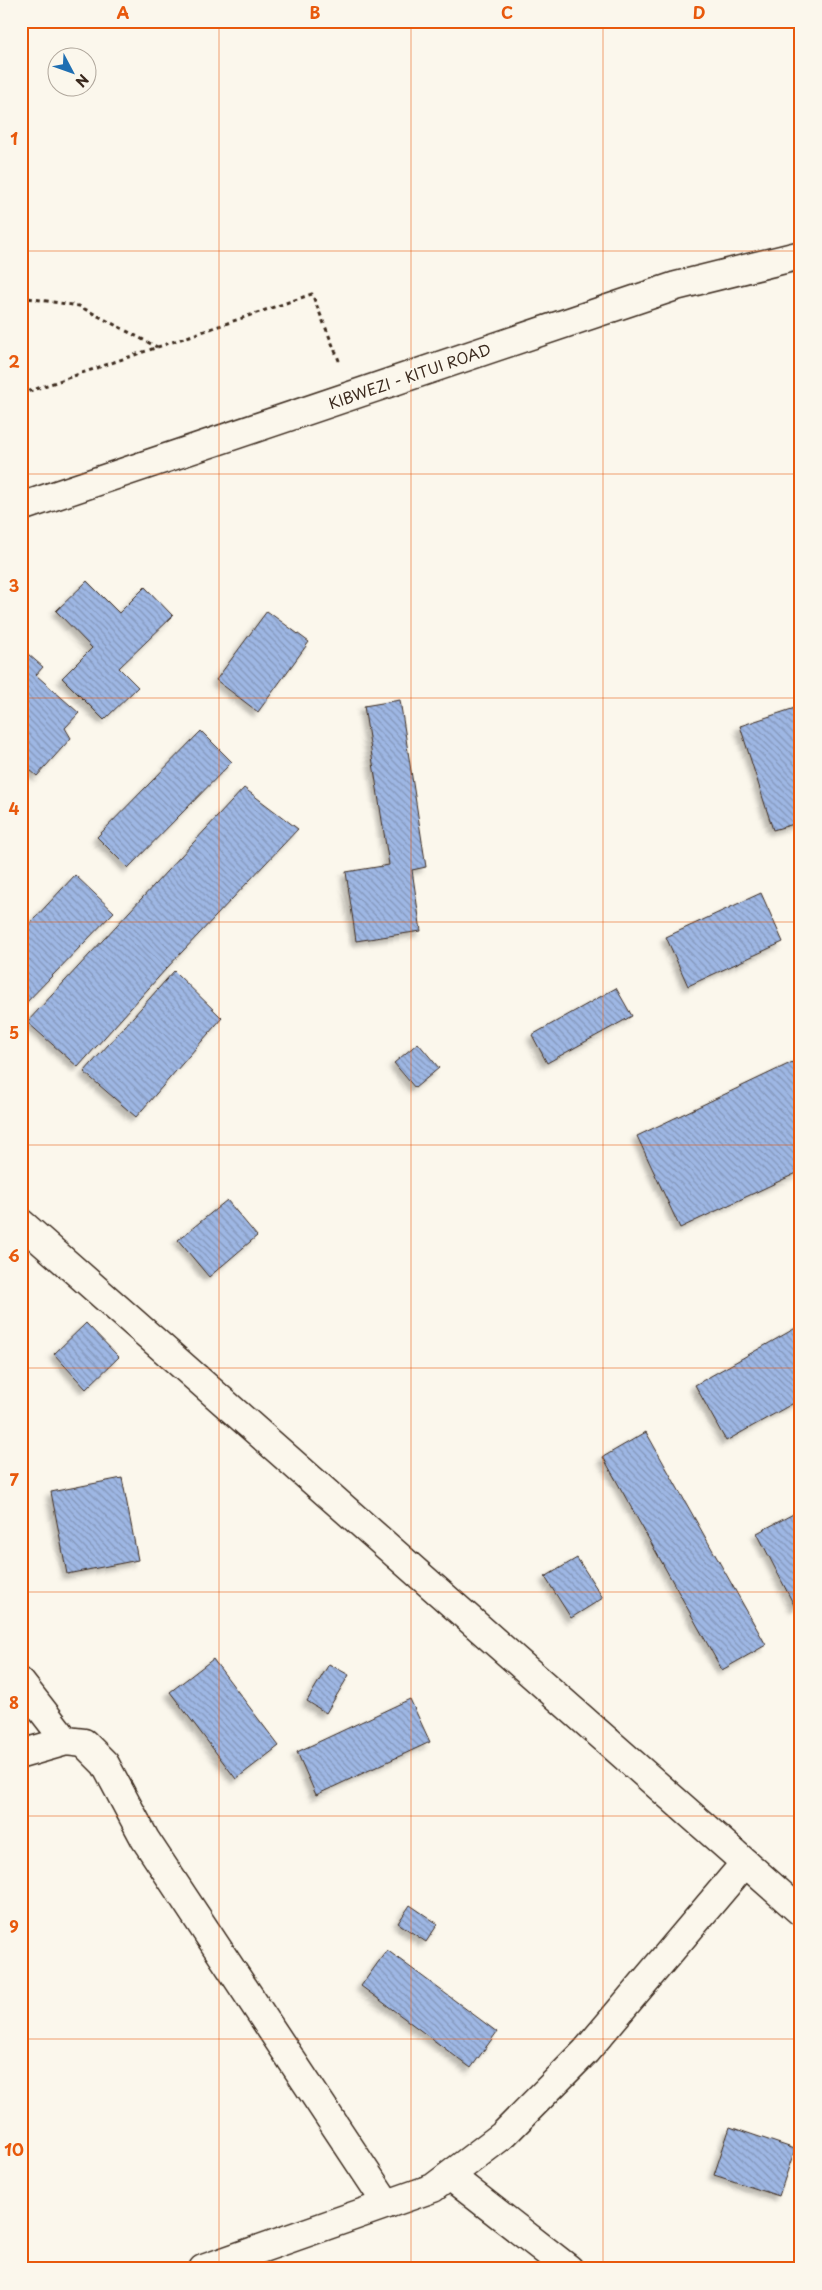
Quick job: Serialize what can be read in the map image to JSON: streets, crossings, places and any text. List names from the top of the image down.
{
  "streets": {
    "street": ["KIBWEZI - KITUI ROAD"]
  },
  "north": "bottom right",
  "grid": {
    "columns": [
      "A",
      "B",
      "C",
      "D"
    ],
    "rows": [
      "1",
      "2",
      "3",
      "4",
      "5",
      "6",
      "7",
      "8",
      "9",
      "10"
    ]
  }
}
